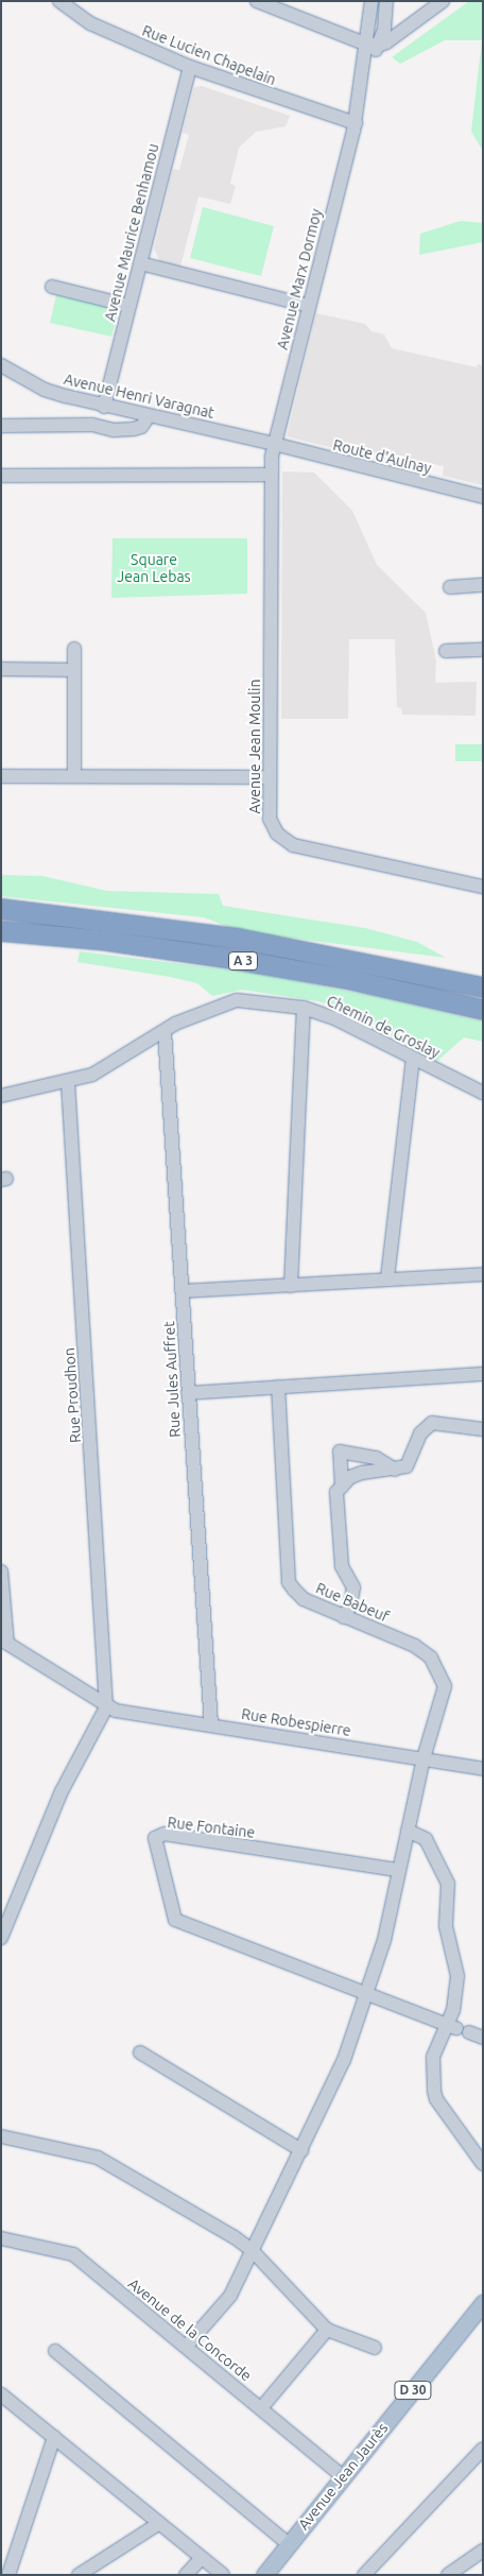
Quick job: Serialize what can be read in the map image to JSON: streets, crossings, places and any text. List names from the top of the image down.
{
  "streets": {
    "highway": ["A 3"],
    "main road": ["D 30", "Avenue Jean Jaurès"],
    "street": [
      "Rue Lucien Chapelain",
      "Avenue Maurice Benhamou",
      "Avenue Marx Dormoy",
      "Avenue Henri Varagnat",
      "Route d'Aulnay",
      "Avenue Jean Moulin",
      "Chemin de Groslay",
      "Rue Jules Auffret",
      "Rue Proudhon",
      "Rue Babeuf",
      "Rue Robespierre",
      "Rue Fontaine",
      "Avenue de la Concorde"
    ]
  },
  "crossings": [
    ["Rue Lucien Chapelain", "Avenue Maurice Benhamou"],
    ["Rue Lucien Chapelain", "Avenue Marx Dormoy"],
    ["Avenue Maurice Benhamou", "Avenue Henri Varagnat"],
    ["Avenue Marx Dormoy", "Avenue Henri Varagnat"],
    ["Avenue Marx Dormoy", "Route d'Aulnay"],
    ["Avenue Marx Dormoy", "Avenue Jean Moulin"],
    ["Avenue Henri Varagnat", "Route d'Aulnay"],
    ["Avenue Henri Varagnat", "Avenue Jean Moulin"],
    ["Route d'Aulnay", "Avenue Jean Moulin"],
    ["Chemin de Groslay", "Rue Jules Auffret"],
    ["Chemin de Groslay", "Rue Proudhon"],
    ["Rue Jules Auffret", "Rue Robespierre"],
    ["Rue Proudhon", "Rue Robespierre"],
    ["Rue Babeuf", "Rue Robespierre"],
    ["Rue Babeuf", "Rue Fontaine"],
    ["Rue Babeuf", "Avenue de la Concorde"],
    ["Avenue de la Concorde", "Avenue Jean Jaurès"]
  ],
  "parks": ["Square Jean Lebas"]
}
